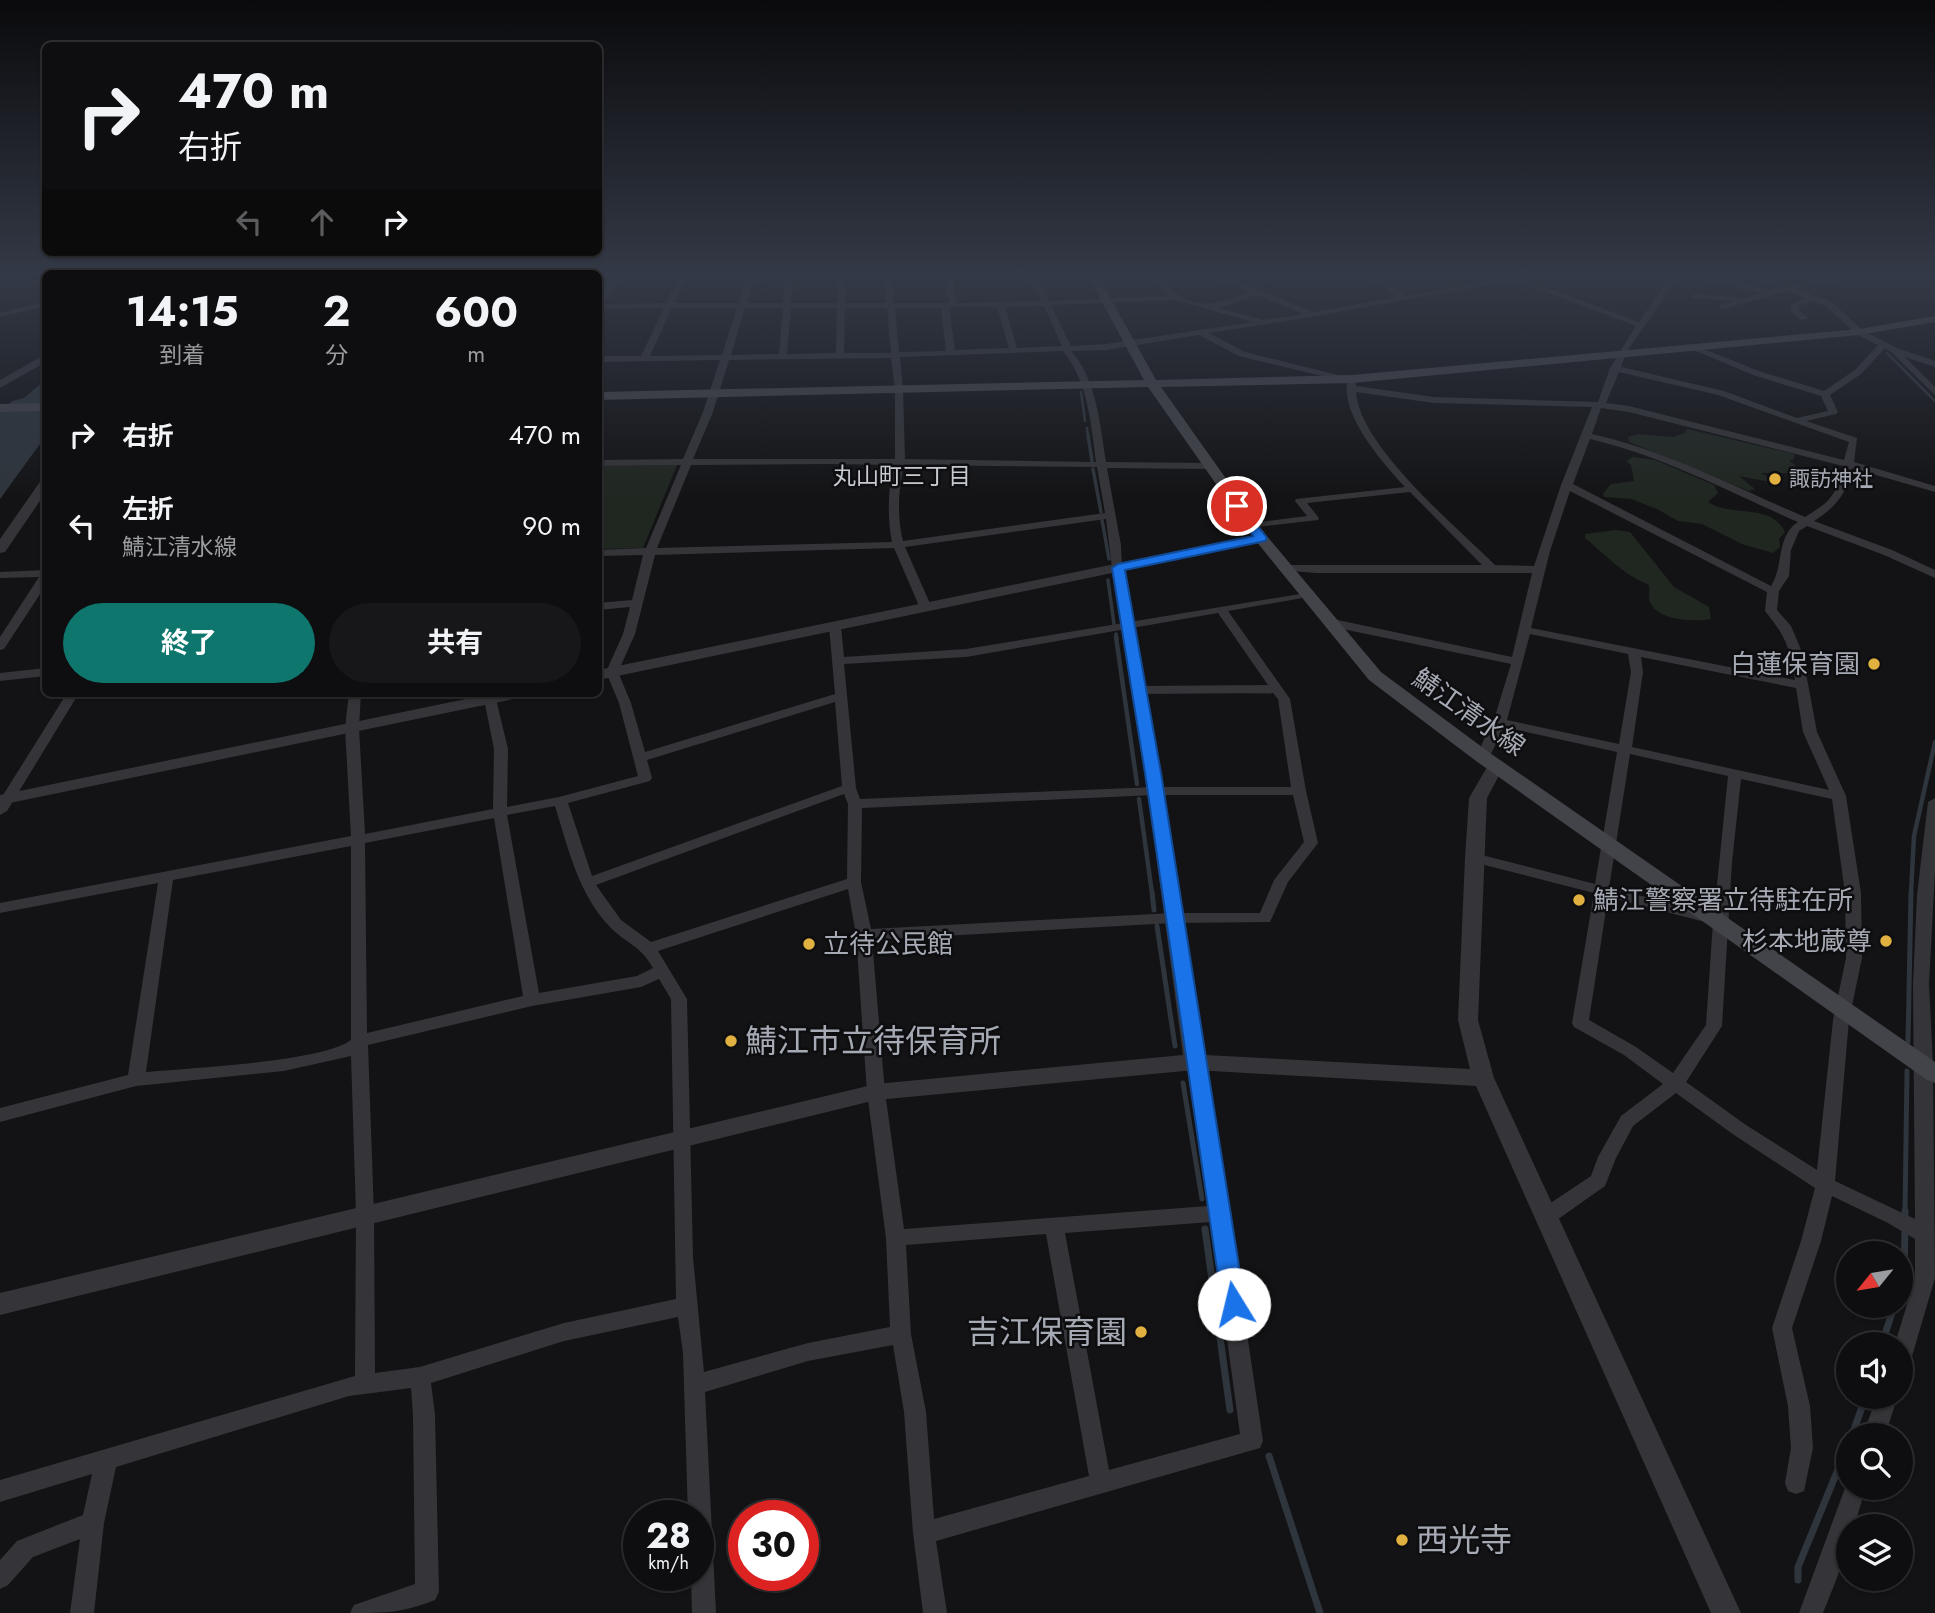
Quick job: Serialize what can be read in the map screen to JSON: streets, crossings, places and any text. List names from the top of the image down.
{
  "streets": {
    "main road": ["鯖江清水線"]
  },
  "districts": ["丸山町三丁目"],
  "places": [
    "諏訪神社",
    "白蓮保育園",
    "鯖江警察署立待駐在所",
    "杉本地蔵尊",
    "立待公民館",
    "鯖江市立待保育所",
    "吉江保育園",
    "西光寺"
  ],
  "north": "bottom left",
  "page": {
    "turn": ["470 m", "右折"],
    "eta": [
      "14:15",
      "到着",
      "2",
      "分",
      "600",
      "m"
    ],
    "list": [
      {
        "name": "右折",
        "value": "470 m"
      },
      {
        "name": "左折",
        "note": "鯖江清水線",
        "value": "90 m"
      }
    ],
    "buttons": ["終了", "共有"],
    "speed": "28 km/h",
    "limit": "30"
  }
}
